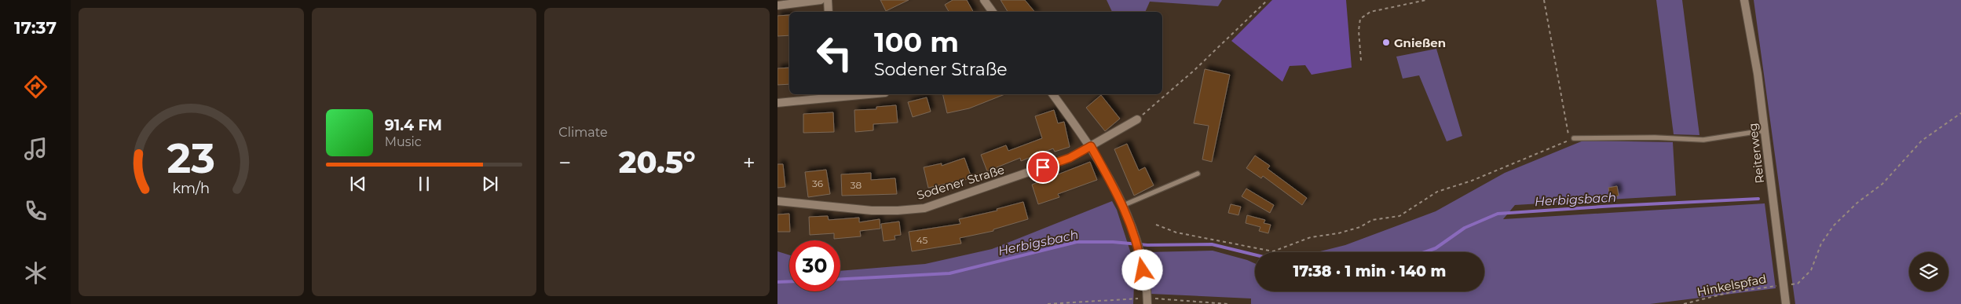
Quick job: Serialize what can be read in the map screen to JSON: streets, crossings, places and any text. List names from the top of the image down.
{
  "streets": {
    "street": ["Reiterweg", "Sodener Straße"],
    "path": ["Hinkelspfad"]
  },
  "crossings": [
    ["Reiterweg", "Hinkelspfad"]
  ],
  "water": ["Herbigsbach"],
  "places": ["Gnießen"],
  "house_numbers": ["36", "38", "45"],
  "page": {
    "tabs": "17:37",
    "tile": "Climate",
    "turn": ["100 m", "Sodener Straße"],
    "song": ["91.4 FM", "Music"],
    "heat": ["−", "20.5°", "+"],
    "limit": "30",
    "trip": "17:38 · 1 min · 140 m",
    "gauge": ["23", "km/h"]
  }
}
